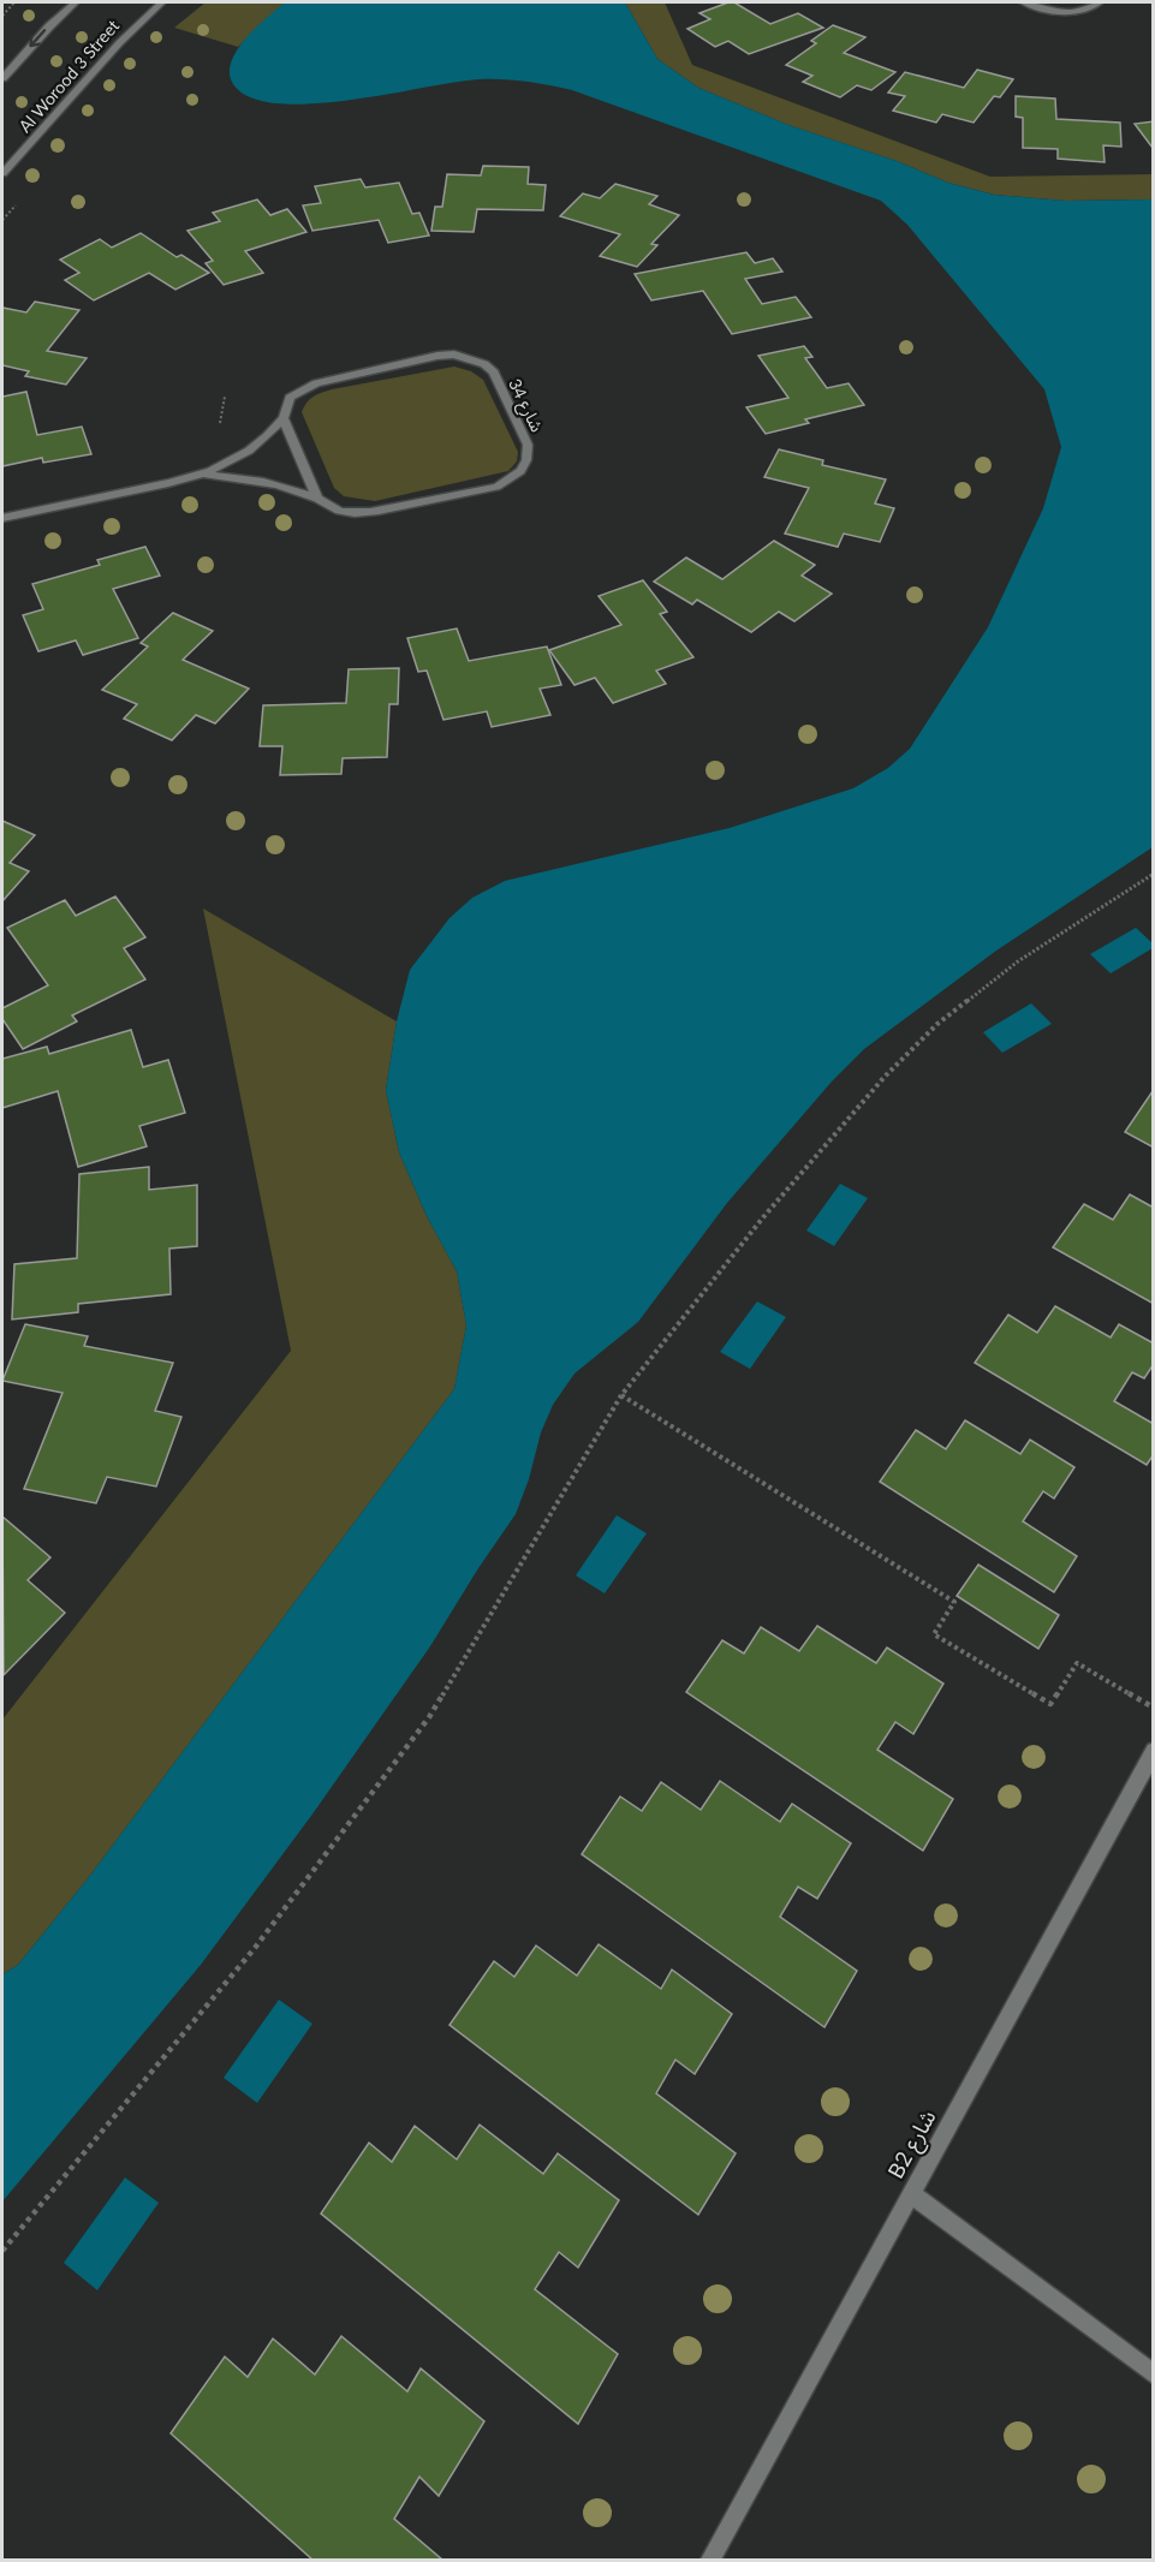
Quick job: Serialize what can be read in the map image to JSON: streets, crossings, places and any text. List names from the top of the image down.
{
  "streets": {
    "street": ["Al Worood 3 Street", "شارع 34", "B2 شارع"]
  }
}
